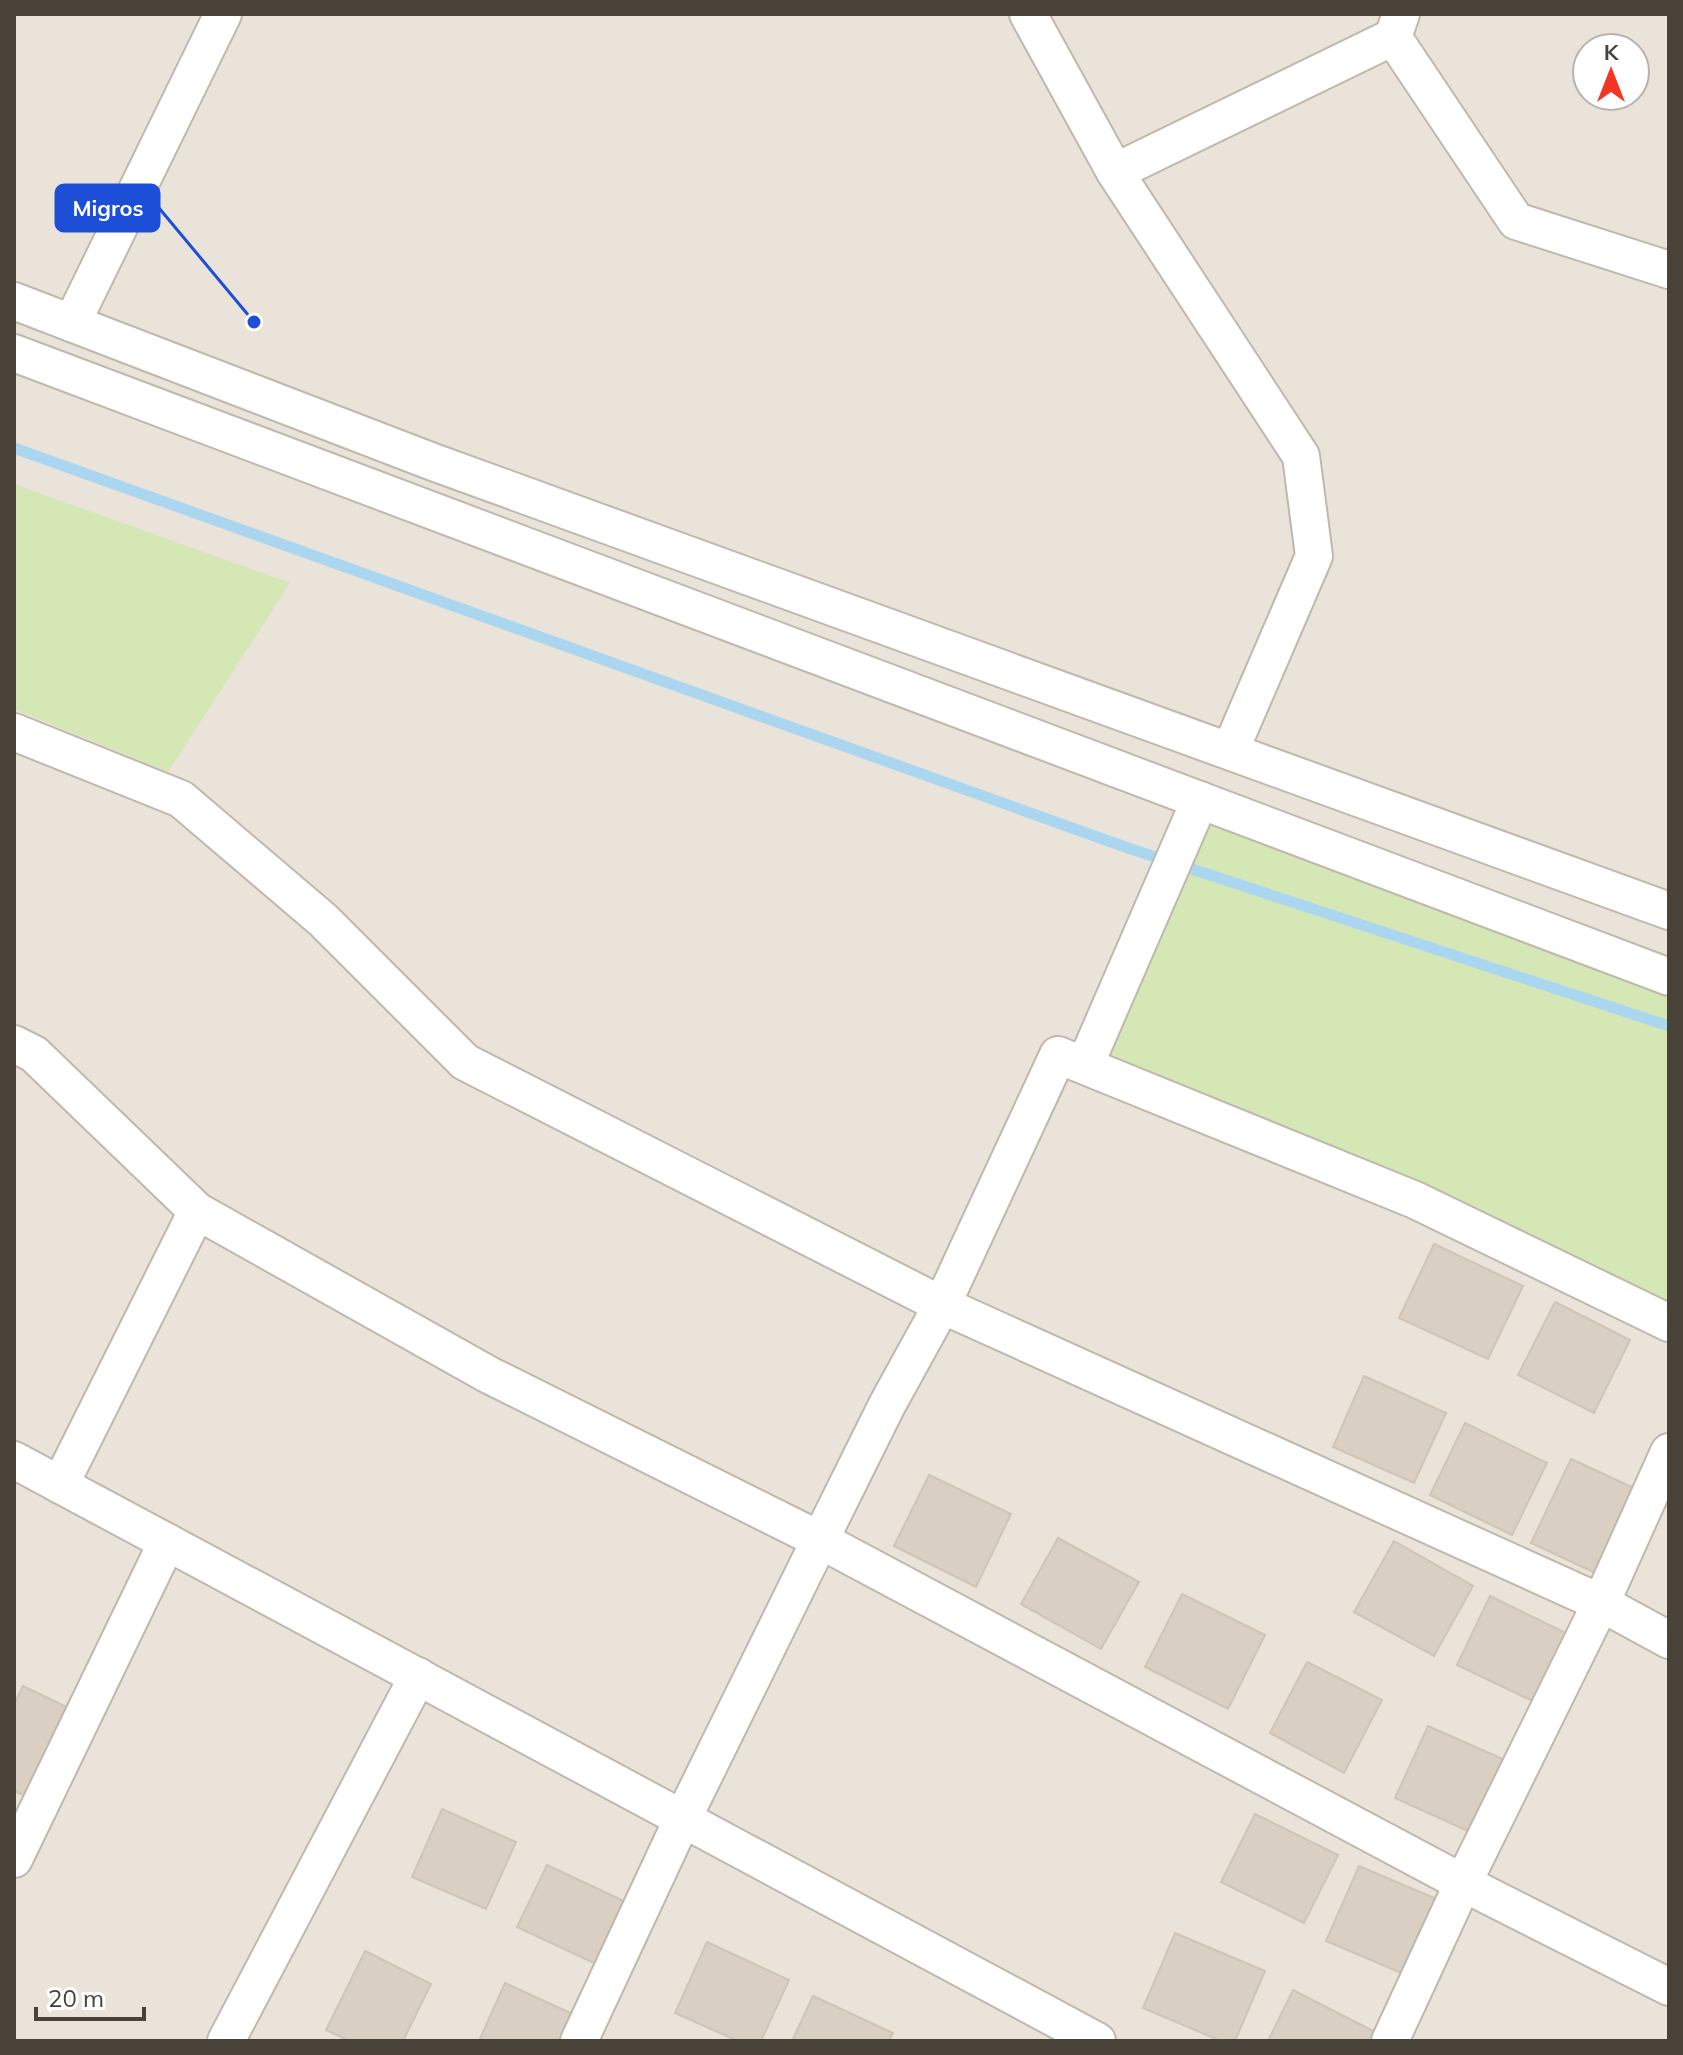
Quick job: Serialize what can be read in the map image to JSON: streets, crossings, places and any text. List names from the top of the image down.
{
  "places": ["Migros"],
  "scale_bar": "20 m",
  "north": "top"
}
